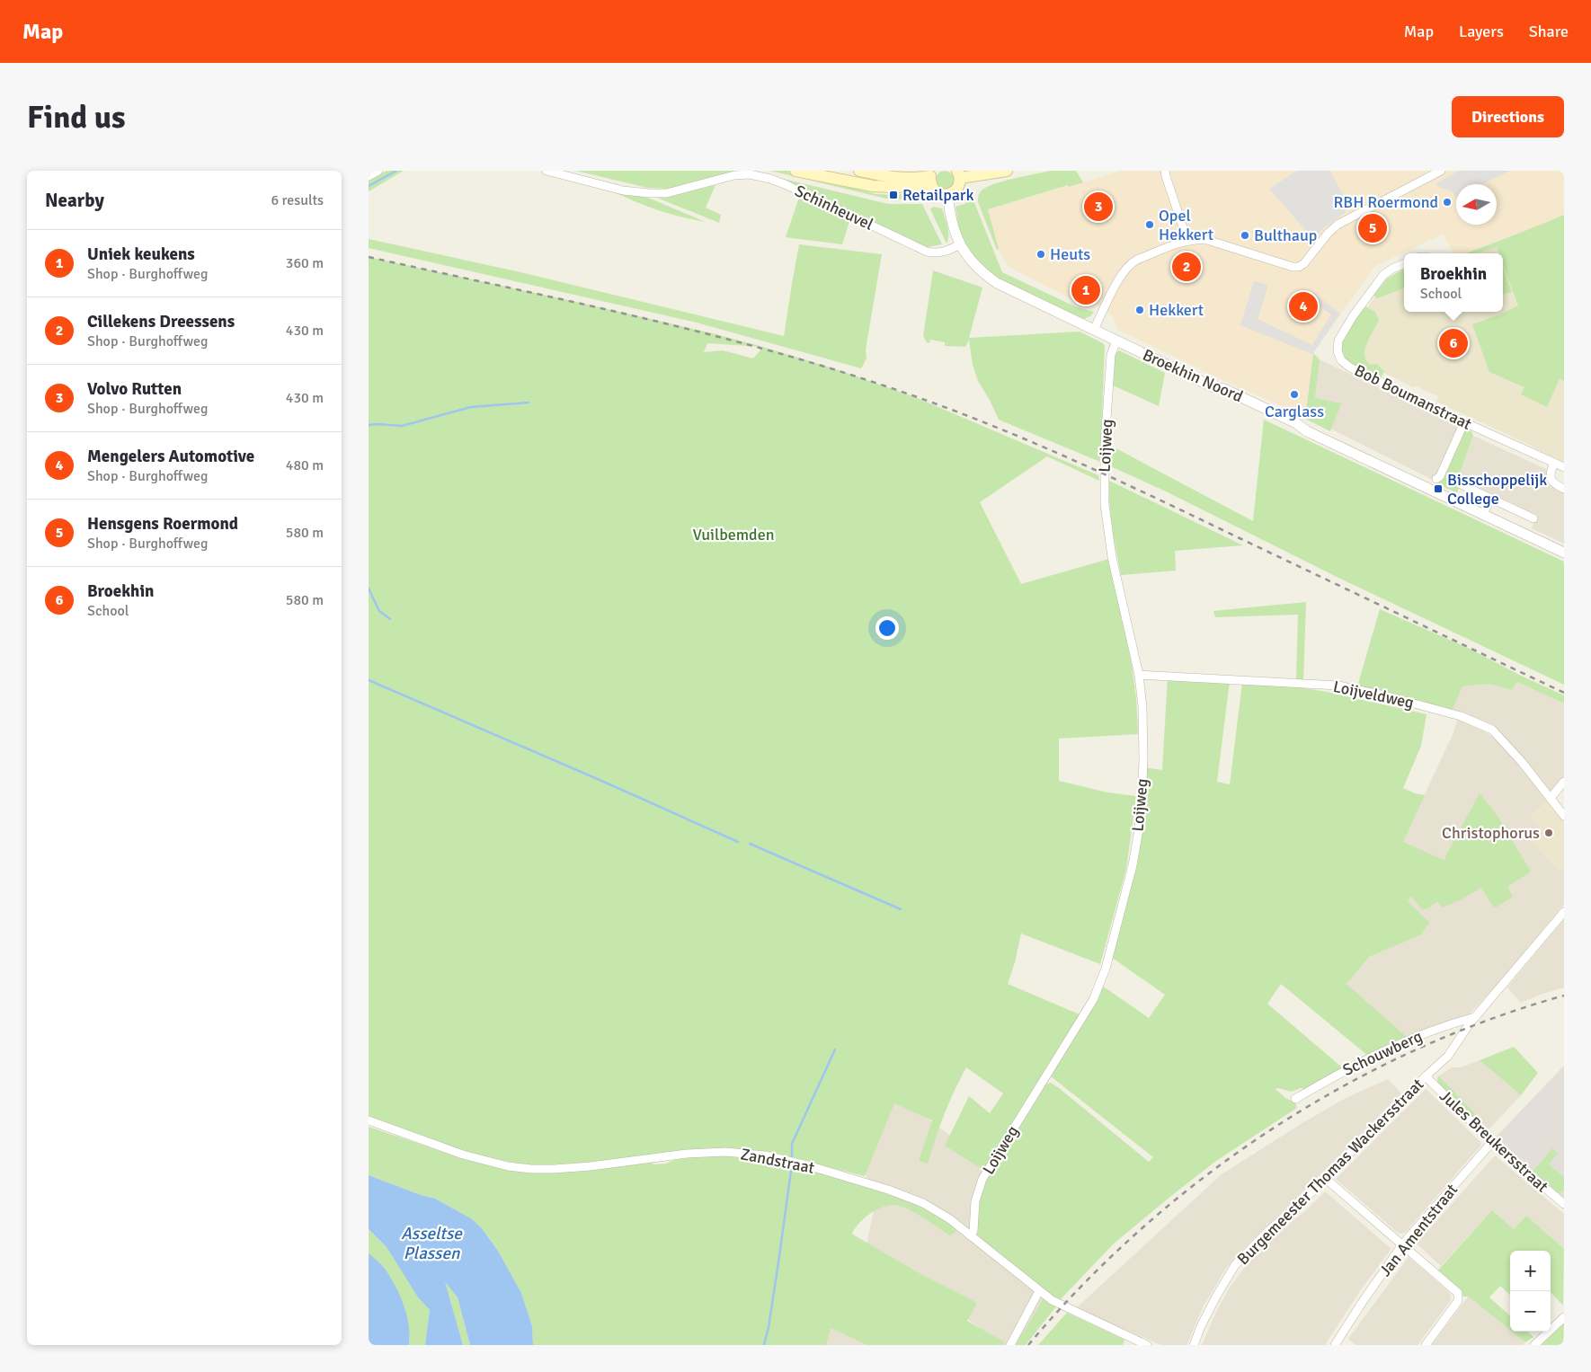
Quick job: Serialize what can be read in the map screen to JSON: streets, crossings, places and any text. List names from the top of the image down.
{
  "streets": {
    "street": [
      "Schinheuvel",
      "Broekhin Noord",
      "Bob Boumanstraat",
      "Loijweg",
      "Loijveldweg",
      "Schouwberg",
      "Jules Breukersstraat",
      "Zandstraat",
      "Burgemeester Thomas Wackersstraat",
      "Jan Amentstraat"
    ]
  },
  "crossings": [
    ["Schinheuvel", "Broekhin Noord"],
    ["Broekhin Noord", "Loijweg"],
    ["Loijweg", "Loijveldweg"],
    ["Loijweg", "Zandstraat"],
    ["Schouwberg", "Burgemeester Thomas Wackersstraat"],
    ["Jules Breukersstraat", "Burgemeester Thomas Wackersstraat"],
    ["Jules Breukersstraat", "Jan Amentstraat"]
  ],
  "water": ["Asseltse Plassen"],
  "parks": ["Vuilbemden"],
  "places": {
    "transit": ["Retailpark", "Bisschoppelijk College"],
    "other": [
      "RBH Roermond",
      "Opel Hekkert",
      "Bulthaup",
      "Heuts",
      "Hekkert",
      "Carglass",
      "Christophorus"
    ]
  },
  "north": "left",
  "page": {
    "header": "Map",
    "nav": ["Map", "Layers", "Share"],
    "buttons": "Directions",
    "title": "Find us",
    "heading": ["Nearby", "6 results"],
    "pins": [
      "3",
      "5",
      "2",
      "1",
      "4",
      "6"
    ],
    "list": [
      {
        "mark": "1",
        "name": "Uniek keukens",
        "note": "Shop · Burghoffweg",
        "value": "360 m"
      },
      {
        "mark": "2",
        "name": "Cillekens Dreessens",
        "note": "Shop · Burghoffweg",
        "value": "430 m"
      },
      {
        "mark": "3",
        "name": "Volvo Rutten",
        "note": "Shop · Burghoffweg",
        "value": "430 m"
      },
      {
        "mark": "4",
        "name": "Mengelers Automotive",
        "note": "Shop · Burghoffweg",
        "value": "480 m"
      },
      {
        "mark": "5",
        "name": "Hensgens Roermond",
        "note": "Shop · Burghoffweg",
        "value": "580 m"
      },
      {
        "mark": "6",
        "name": "Broekhin",
        "note": "School",
        "value": "580 m"
      }
    ],
    "popup": ["Broekhin", "School"],
    "map_buttons": ["+", "−"]
  }
}
